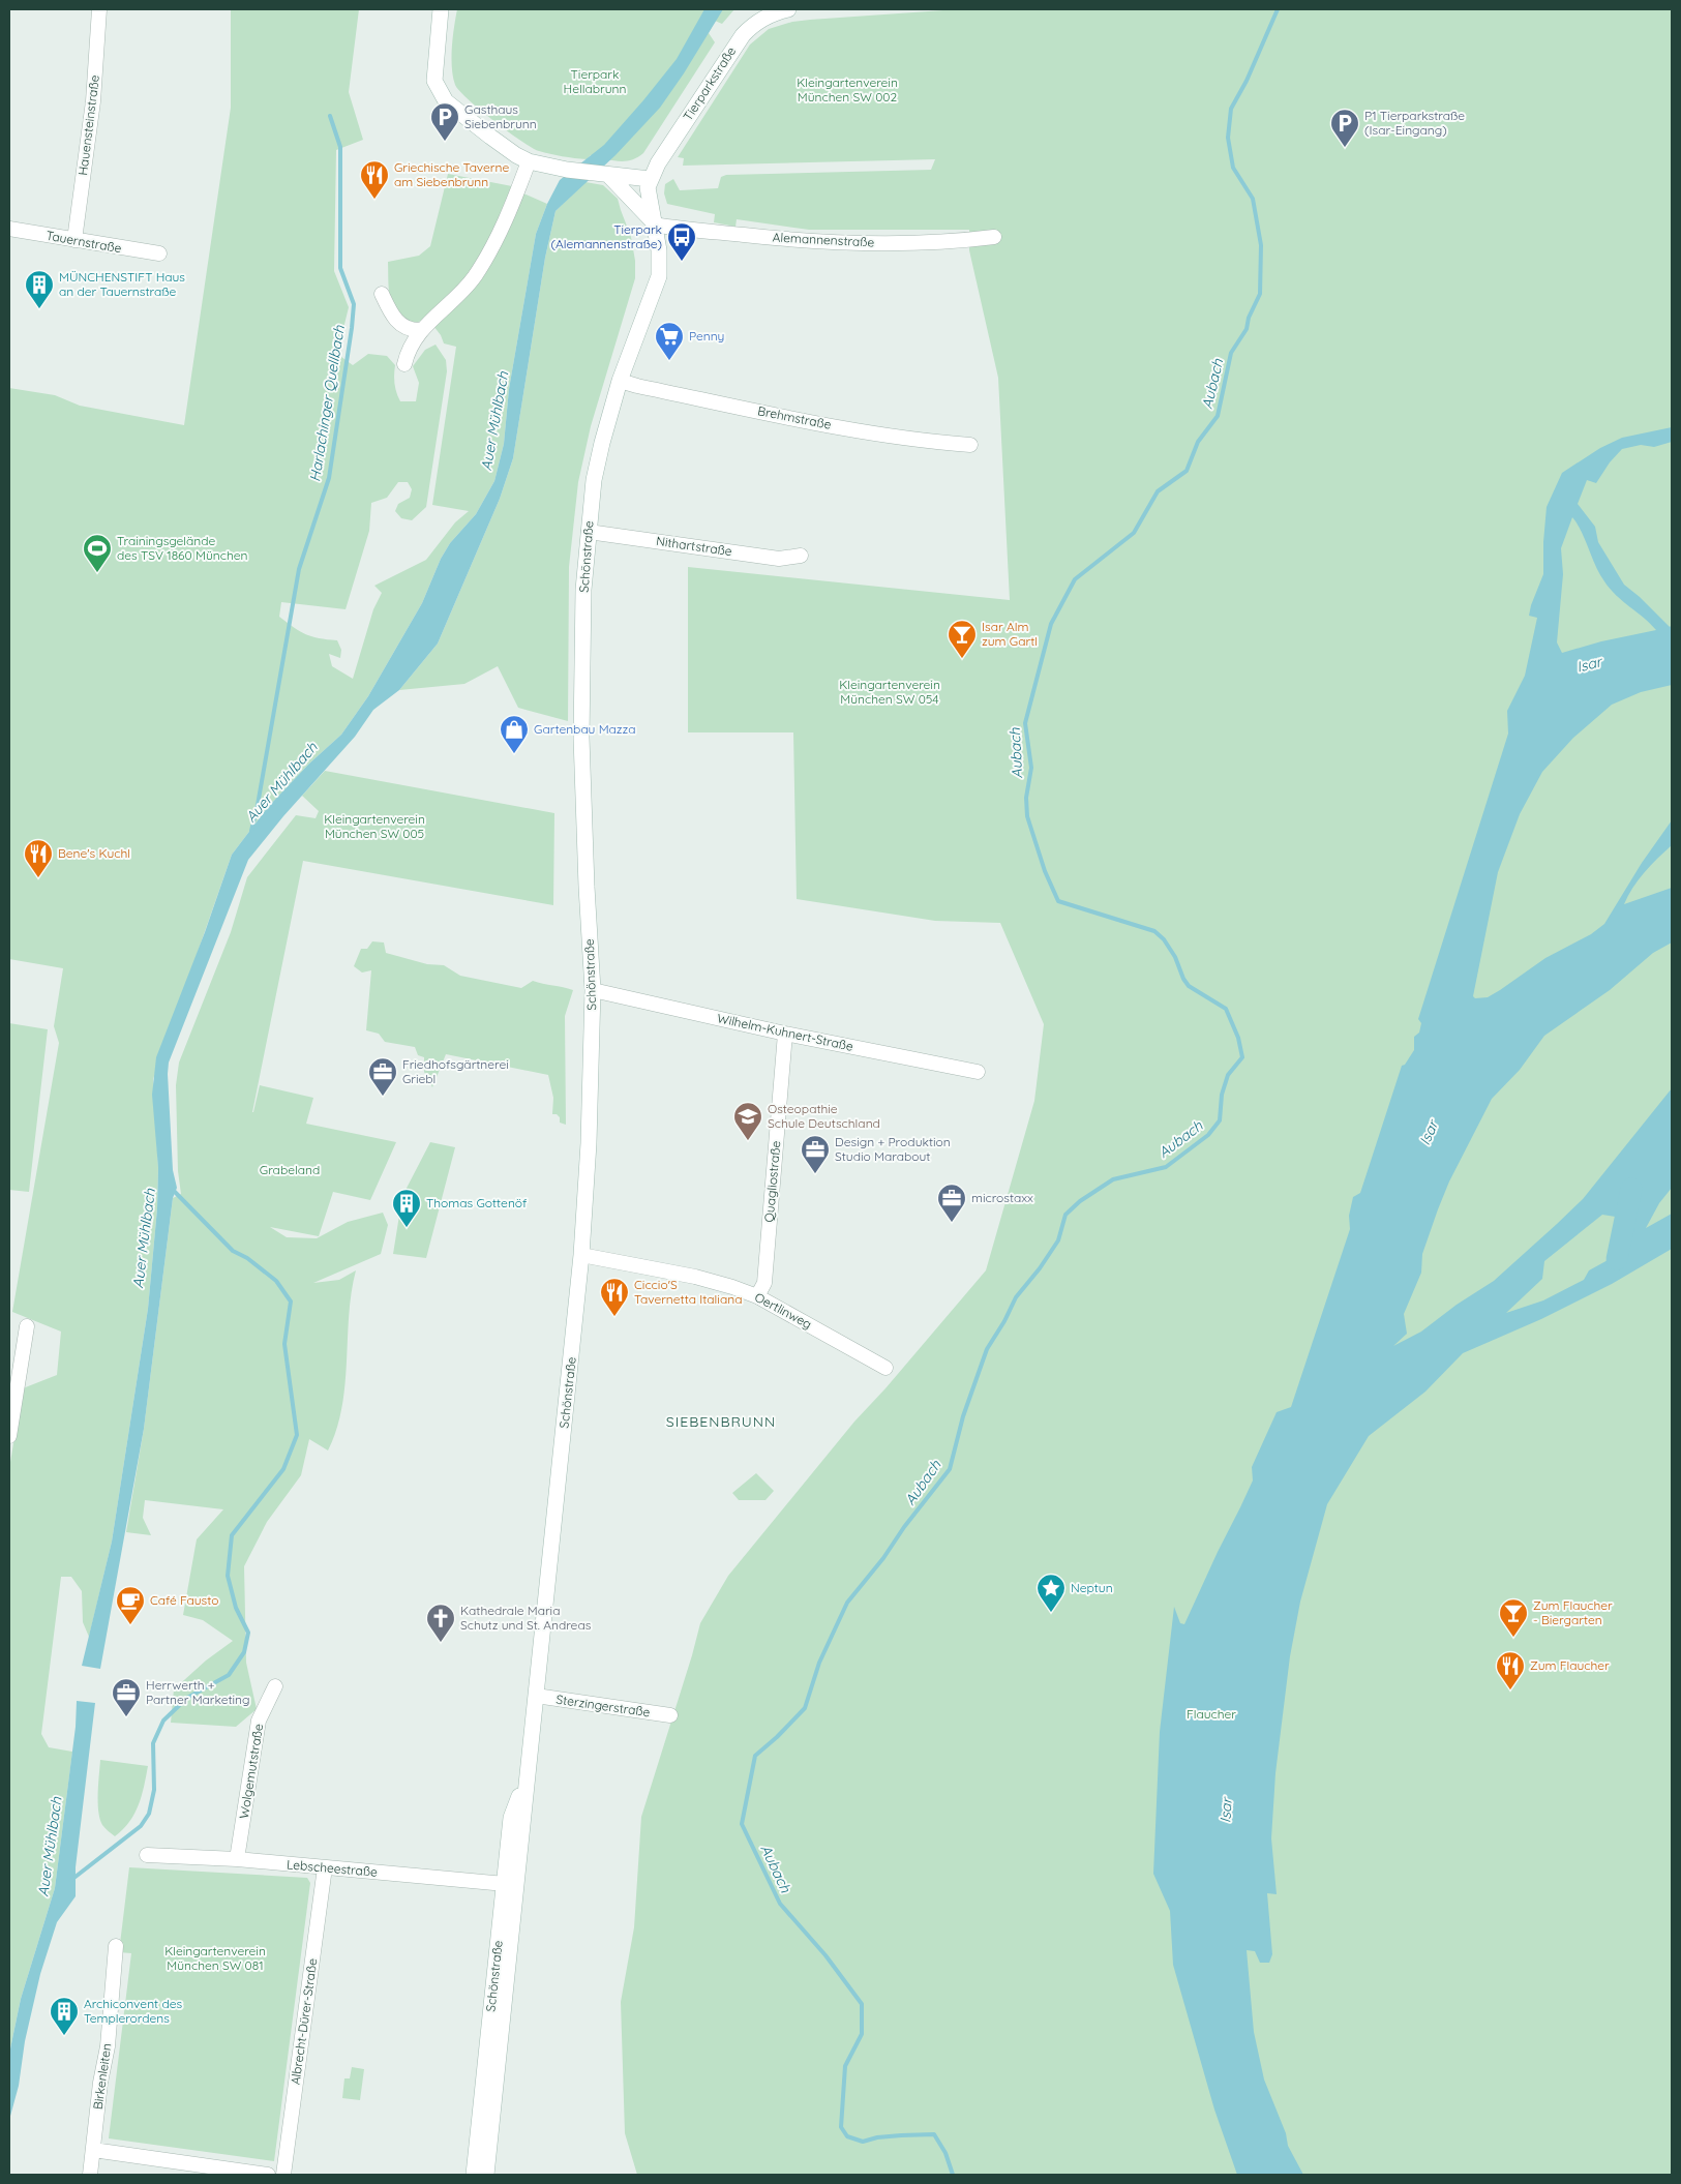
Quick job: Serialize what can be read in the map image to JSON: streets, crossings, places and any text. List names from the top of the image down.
{
  "streets": {
    "street": [
      "Tierparkstraße",
      "Hauensteinstraße",
      "Alemannenstraße",
      "Tauernstraße",
      "Brehmstraße",
      "Nithartstraße",
      "Schönstraße",
      "Wilhelm-Kuhnert-Straße",
      "Quagliostraße",
      "Oertlinweg",
      "Sterzingerstraße",
      "Wolgemutstraße",
      "Lebscheestraße",
      "Albrecht-Dürer-Straße",
      "Birkenleiten"
    ]
  },
  "crossings": [
    ["Tierparkstraße", "Schönstraße"],
    ["Hauensteinstraße", "Tauernstraße"],
    ["Alemannenstraße", "Schönstraße"],
    ["Brehmstraße", "Schönstraße"],
    ["Nithartstraße", "Schönstraße"],
    ["Schönstraße", "Wilhelm-Kuhnert-Straße"],
    ["Schönstraße", "Oertlinweg"],
    ["Schönstraße", "Sterzingerstraße"],
    ["Schönstraße", "Lebscheestraße"],
    ["Wilhelm-Kuhnert-Straße", "Quagliostraße"],
    ["Quagliostraße", "Oertlinweg"],
    ["Wolgemutstraße", "Lebscheestraße"],
    ["Lebscheestraße", "Albrecht-Dürer-Straße"]
  ],
  "districts": ["SIEBENBRUNN"],
  "water": [
    "Aubach",
    "Harlachinger Quellbach",
    "Auer Mühlbach",
    "Isar"
  ],
  "parks": [
    "Tierpark Hellabrunn",
    "Kleingartenverein München SW 002",
    "Kleingartenverein München SW 054",
    "Kleingartenverein München SW 005",
    "Grabeland",
    "Flaucher",
    "Kleingartenverein München SW 081"
  ],
  "places": {
    "parking": ["Gasthaus Siebenbrunn", "P1 Tierparkstraße (Isar-Eingang)"],
    "restaurant": [
      "Griechische Taverne am Siebenbrunn",
      "Bene's Kuchl",
      "Ciccio'S Tavernetta Italiana",
      "Zum Flaucher"
    ],
    "bus stop": ["Tierpark (Alemannenstraße)"],
    "building": ["MÜNCHENSTIFT Haus an der Tauernstraße", "Thomas Gottenöf", "Archiconvent des Templerordens"],
    "supermarket": ["Penny"],
    "sports": ["Trainingsgelände des TSV 1860 München"],
    "bar": ["Isar Alm zum Gartl", "Zum Flaucher - Biergarten"],
    "shop": ["Gartenbau Mazza"],
    "office": [
      "Friedhofsgärtnerei Griebl",
      "Design + Produktion Studio Marabout",
      "microstaxx",
      "Herrwerth + Partner Marketing"
    ],
    "school or university": ["Osteopathie Schule Deutschland"],
    "place": ["Neptun"],
    "cafe": ["Café Fausto"],
    "church": ["Kathedrale Maria Schutz und St. Andreas"]
  }
}
